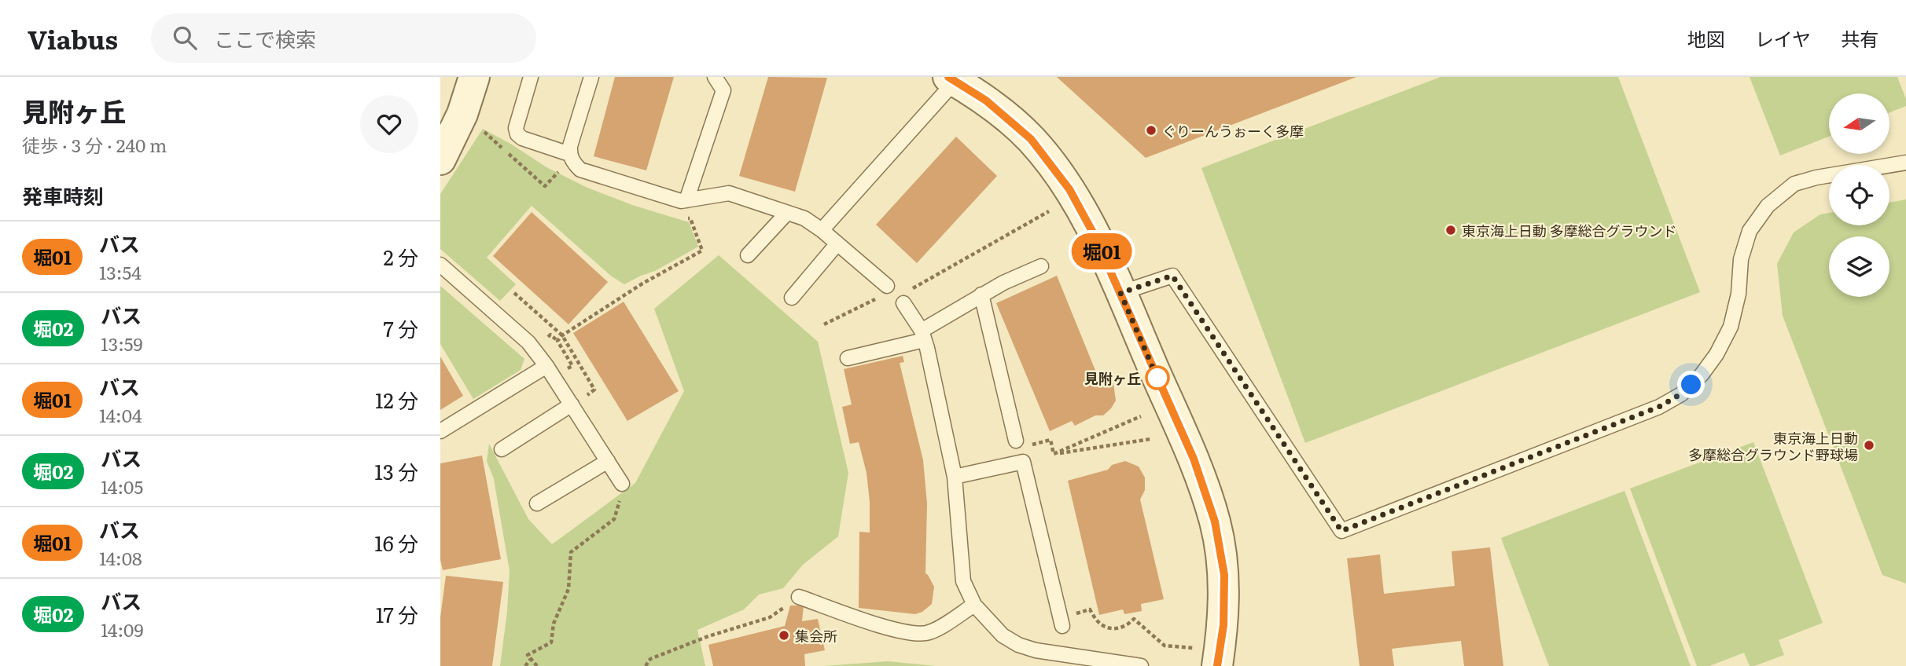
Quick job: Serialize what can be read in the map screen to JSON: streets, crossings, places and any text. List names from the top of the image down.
{
  "places": [
    "ぐりーんうぉーく多摩",
    "東京海上日動 多摩総合グラウンド",
    "見附ヶ丘",
    "東京海上日動 多摩総合グラウンド野球場",
    "集会所"
  ],
  "lines": ["bus line 堀01"],
  "north": "left",
  "page": {
    "header": "Viabus",
    "search": "ここで検索",
    "nav": ["地図", "レイヤ", "共有"],
    "heading": [
      ["見附ヶ丘", "徒歩 · 3 分 · 240 m"],
      "発車時刻"
    ],
    "on_map": "堀01",
    "list": [
      {
        "mark": "堀01",
        "name": "バス",
        "note": "13:54",
        "value": "2 分"
      },
      {
        "mark": "堀02",
        "name": "バス",
        "note": "13:59",
        "value": "7 分"
      },
      {
        "mark": "堀01",
        "name": "バス",
        "note": "14:04",
        "value": "12 分"
      },
      {
        "mark": "堀02",
        "name": "バス",
        "note": "14:05",
        "value": "13 分"
      },
      {
        "mark": "堀01",
        "name": "バス",
        "note": "14:08",
        "value": "16 分"
      },
      {
        "mark": "堀02",
        "name": "バス",
        "note": "14:09",
        "value": "17 分"
      }
    ]
  }
}
